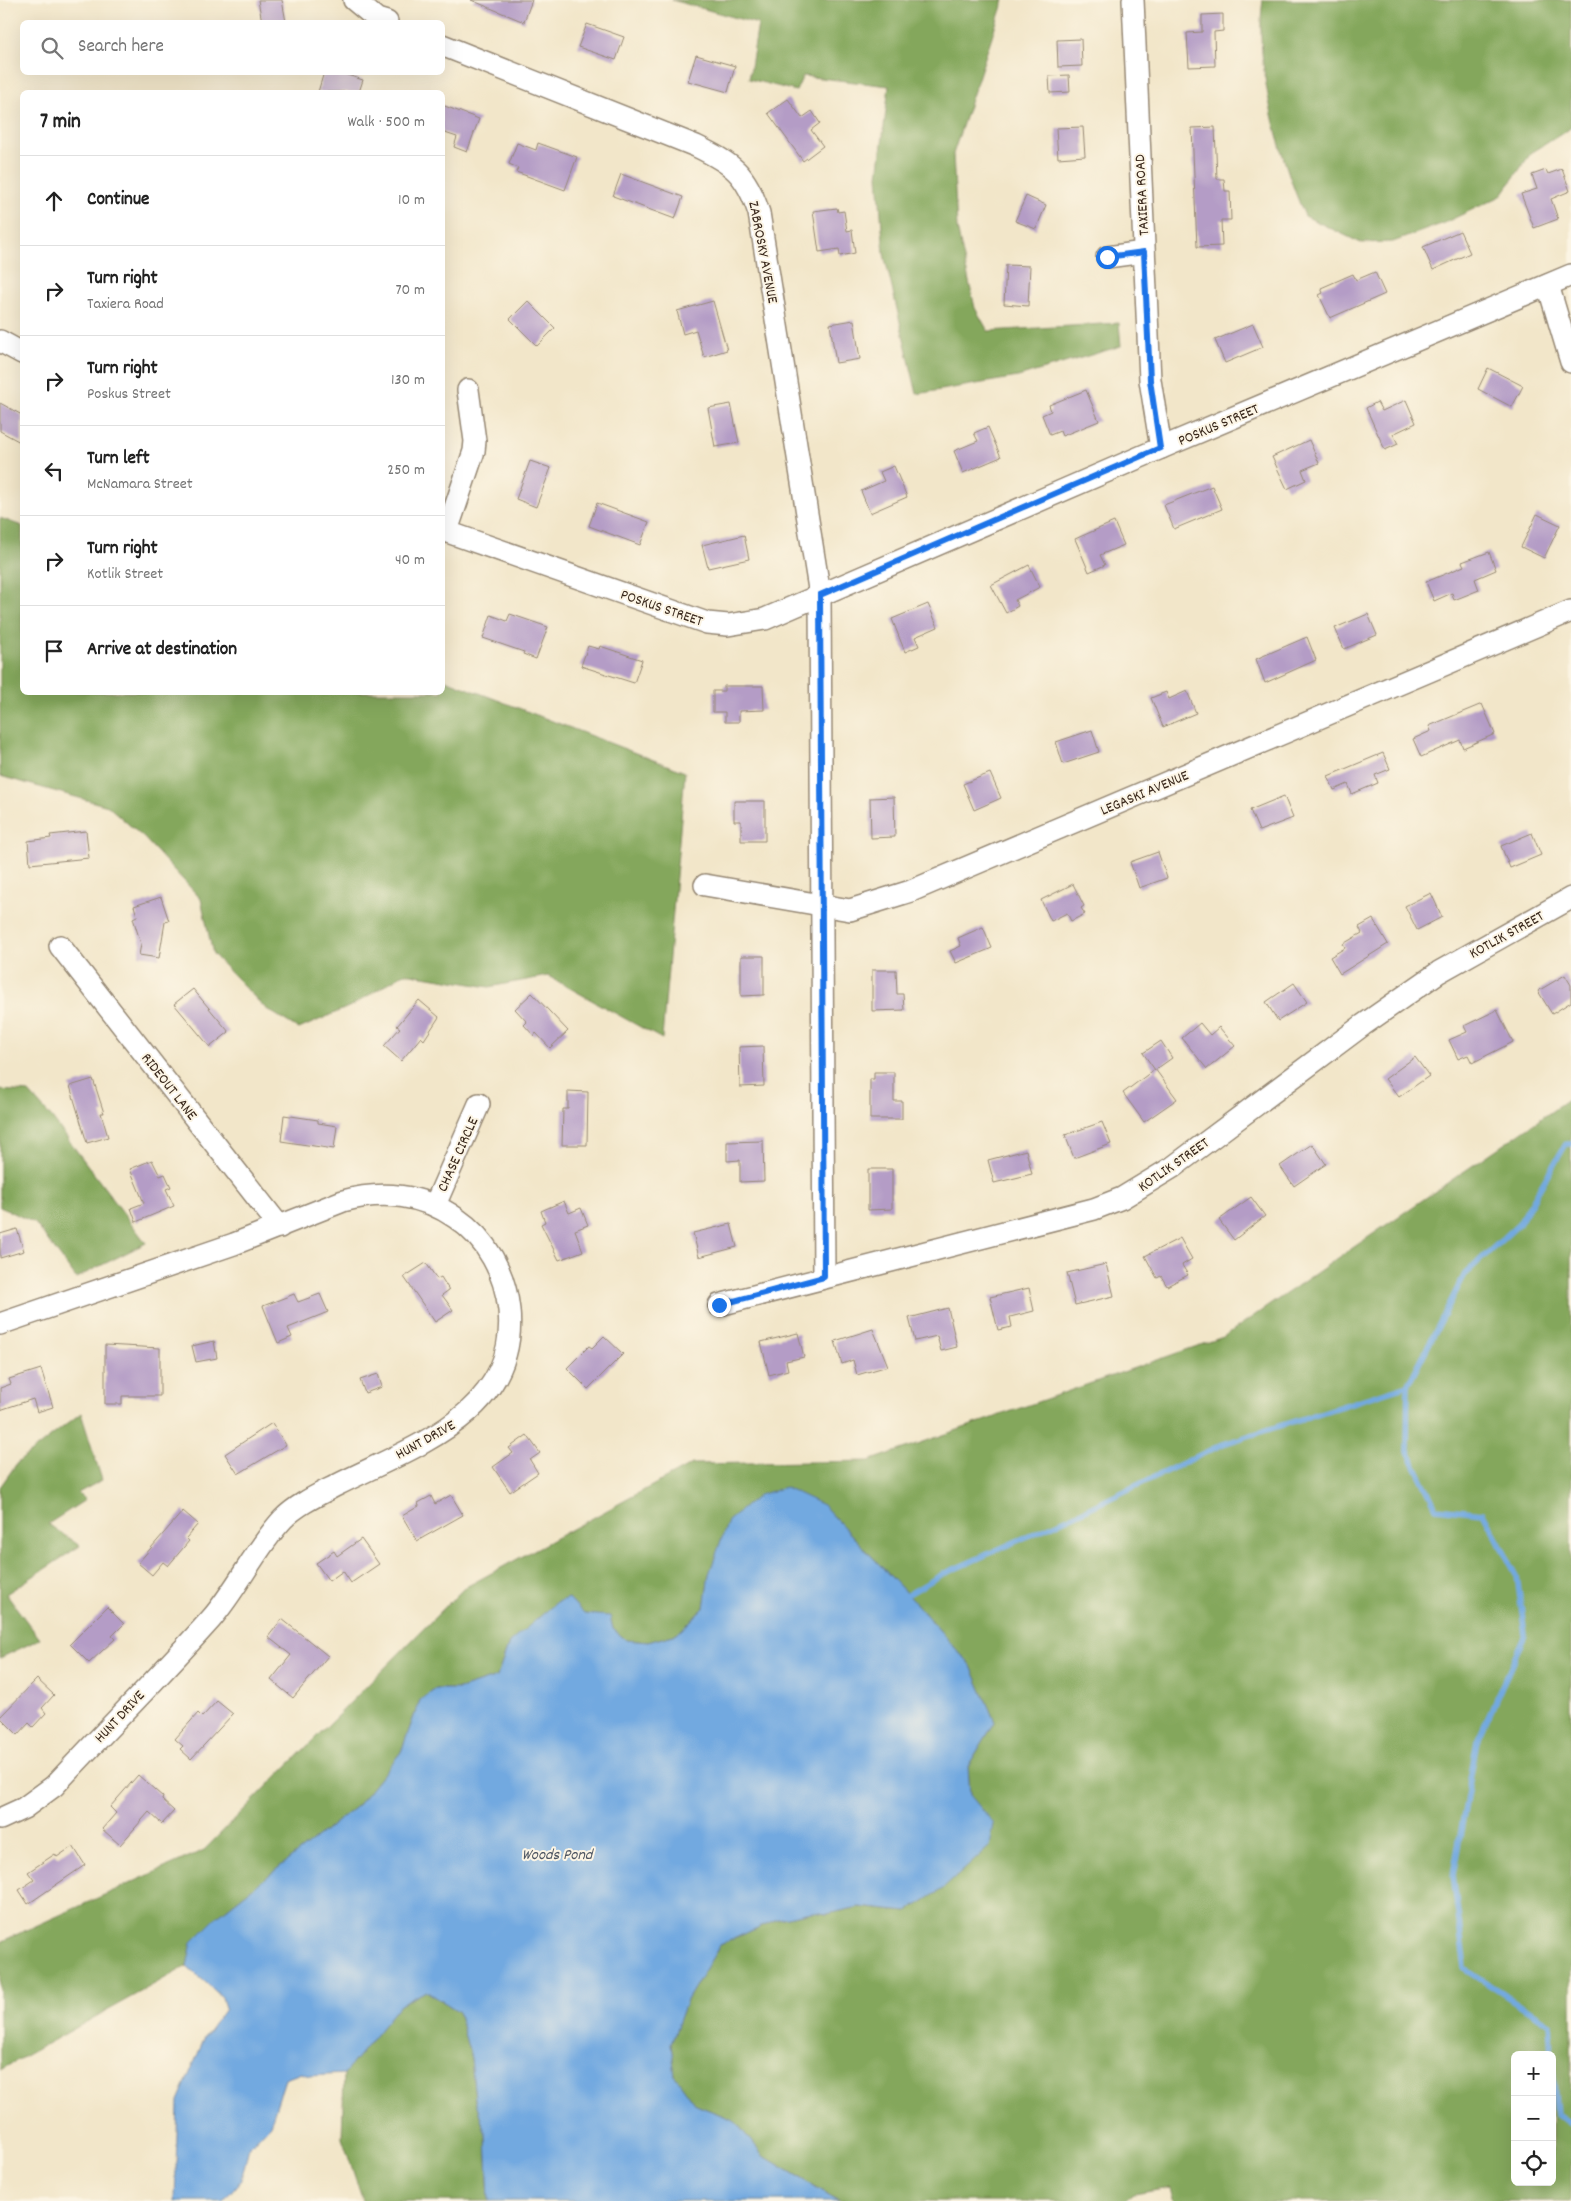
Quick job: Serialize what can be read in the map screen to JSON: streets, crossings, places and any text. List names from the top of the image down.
{
  "streets": {
    "street": [
      "TAXIERA ROAD",
      "ZABROSKY AVENUE",
      "POSKUS STREET",
      "LEGASKI AVENUE",
      "KOTLIK STREET",
      "RIDEOUT LANE",
      "CHASE CIRCLE",
      "HUNT DRIVE"
    ]
  },
  "crossings": [
    ["TAXIERA ROAD", "POSKUS STREET"],
    ["ZABROSKY AVENUE", "POSKUS STREET"],
    ["ZABROSKY AVENUE", "LEGASKI AVENUE"],
    ["ZABROSKY AVENUE", "KOTLIK STREET"],
    ["RIDEOUT LANE", "HUNT DRIVE"],
    ["CHASE CIRCLE", "HUNT DRIVE"]
  ],
  "water": ["Woods Pond"],
  "page": {
    "search": "Search here",
    "heading": ["7 min", "Walk · 500 m"],
    "list": [
      ["Continue", "10 m"],
      ["Turn right", "Taxiera Road", "70 m"],
      ["Turn right", "Poskus Street", "130 m"],
      ["Turn left", "McNamara Street", "250 m"],
      ["Turn right", "Kotlik Street", "40 m"],
      "Arrive at destination"
    ],
    "map_buttons": ["+", "−"]
  }
}
